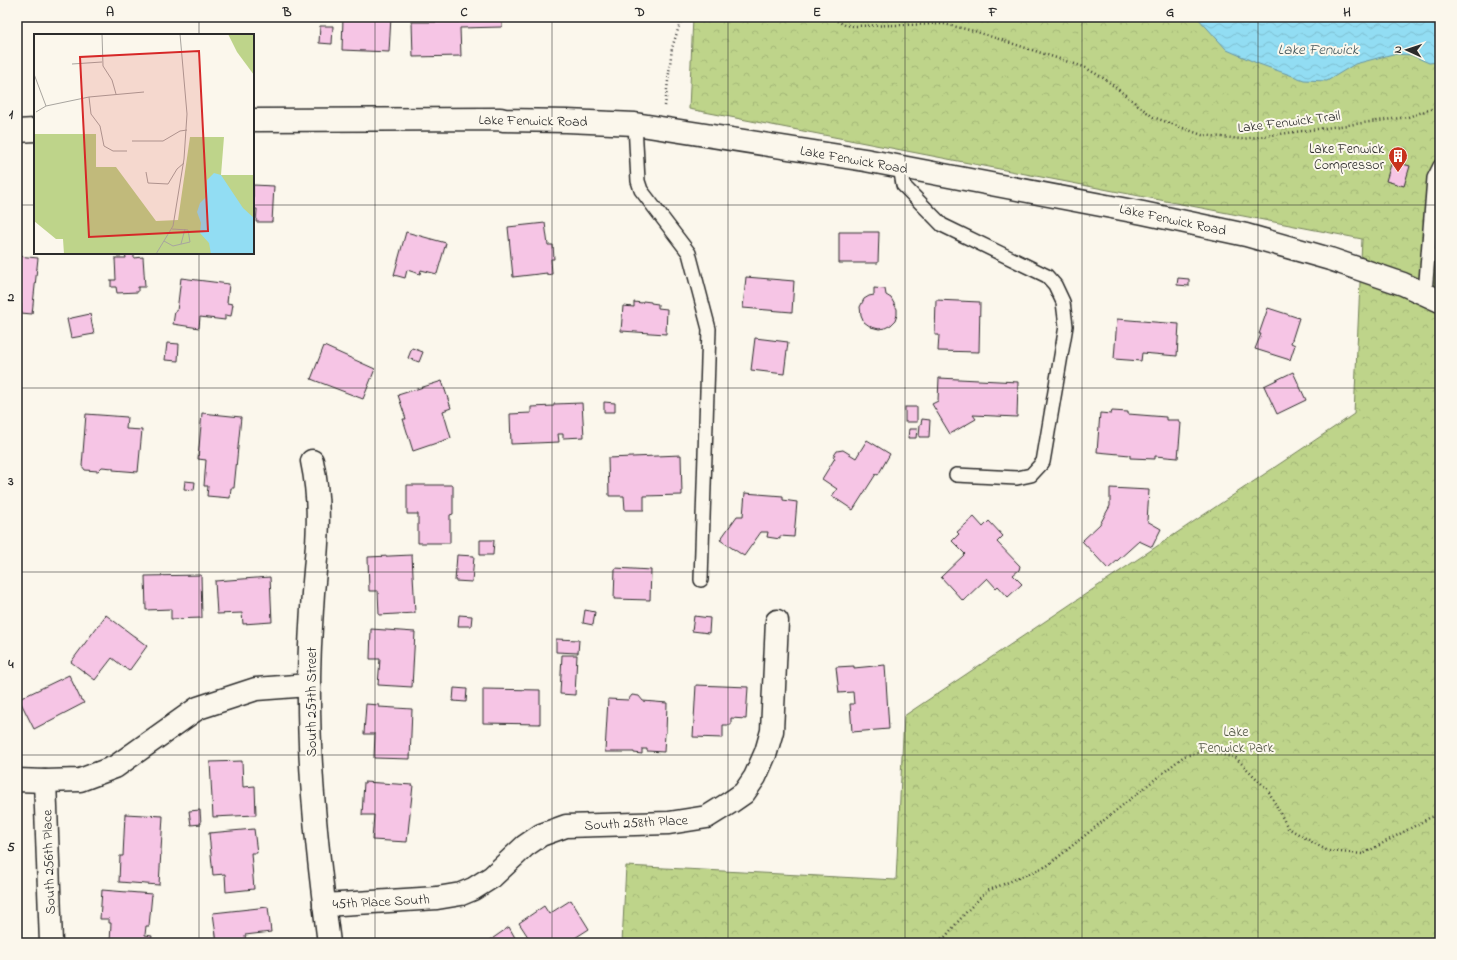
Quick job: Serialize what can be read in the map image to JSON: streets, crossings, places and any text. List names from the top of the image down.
{
  "streets": {
    "street": [
      "Lake Fenwick Road",
      "South 257th Street",
      "South 258th Place",
      "South 256th Place",
      "45th Place South"
    ],
    "path": ["Lake Fenwick Trail"]
  },
  "crossings": [
    ["South 257th Street", "45th Place South"],
    ["South 258th Place", "45th Place South"]
  ],
  "water": ["Lake Fenwick"],
  "parks": ["Lake Fenwick Park"],
  "places": {
    "building": ["Lake Fenwick Compressor"]
  },
  "north": "left",
  "grid": {
    "columns": [
      "A",
      "B",
      "C",
      "D",
      "E",
      "F",
      "G",
      "H"
    ],
    "rows": [
      "1",
      "2",
      "3",
      "4",
      "5"
    ]
  }
}
